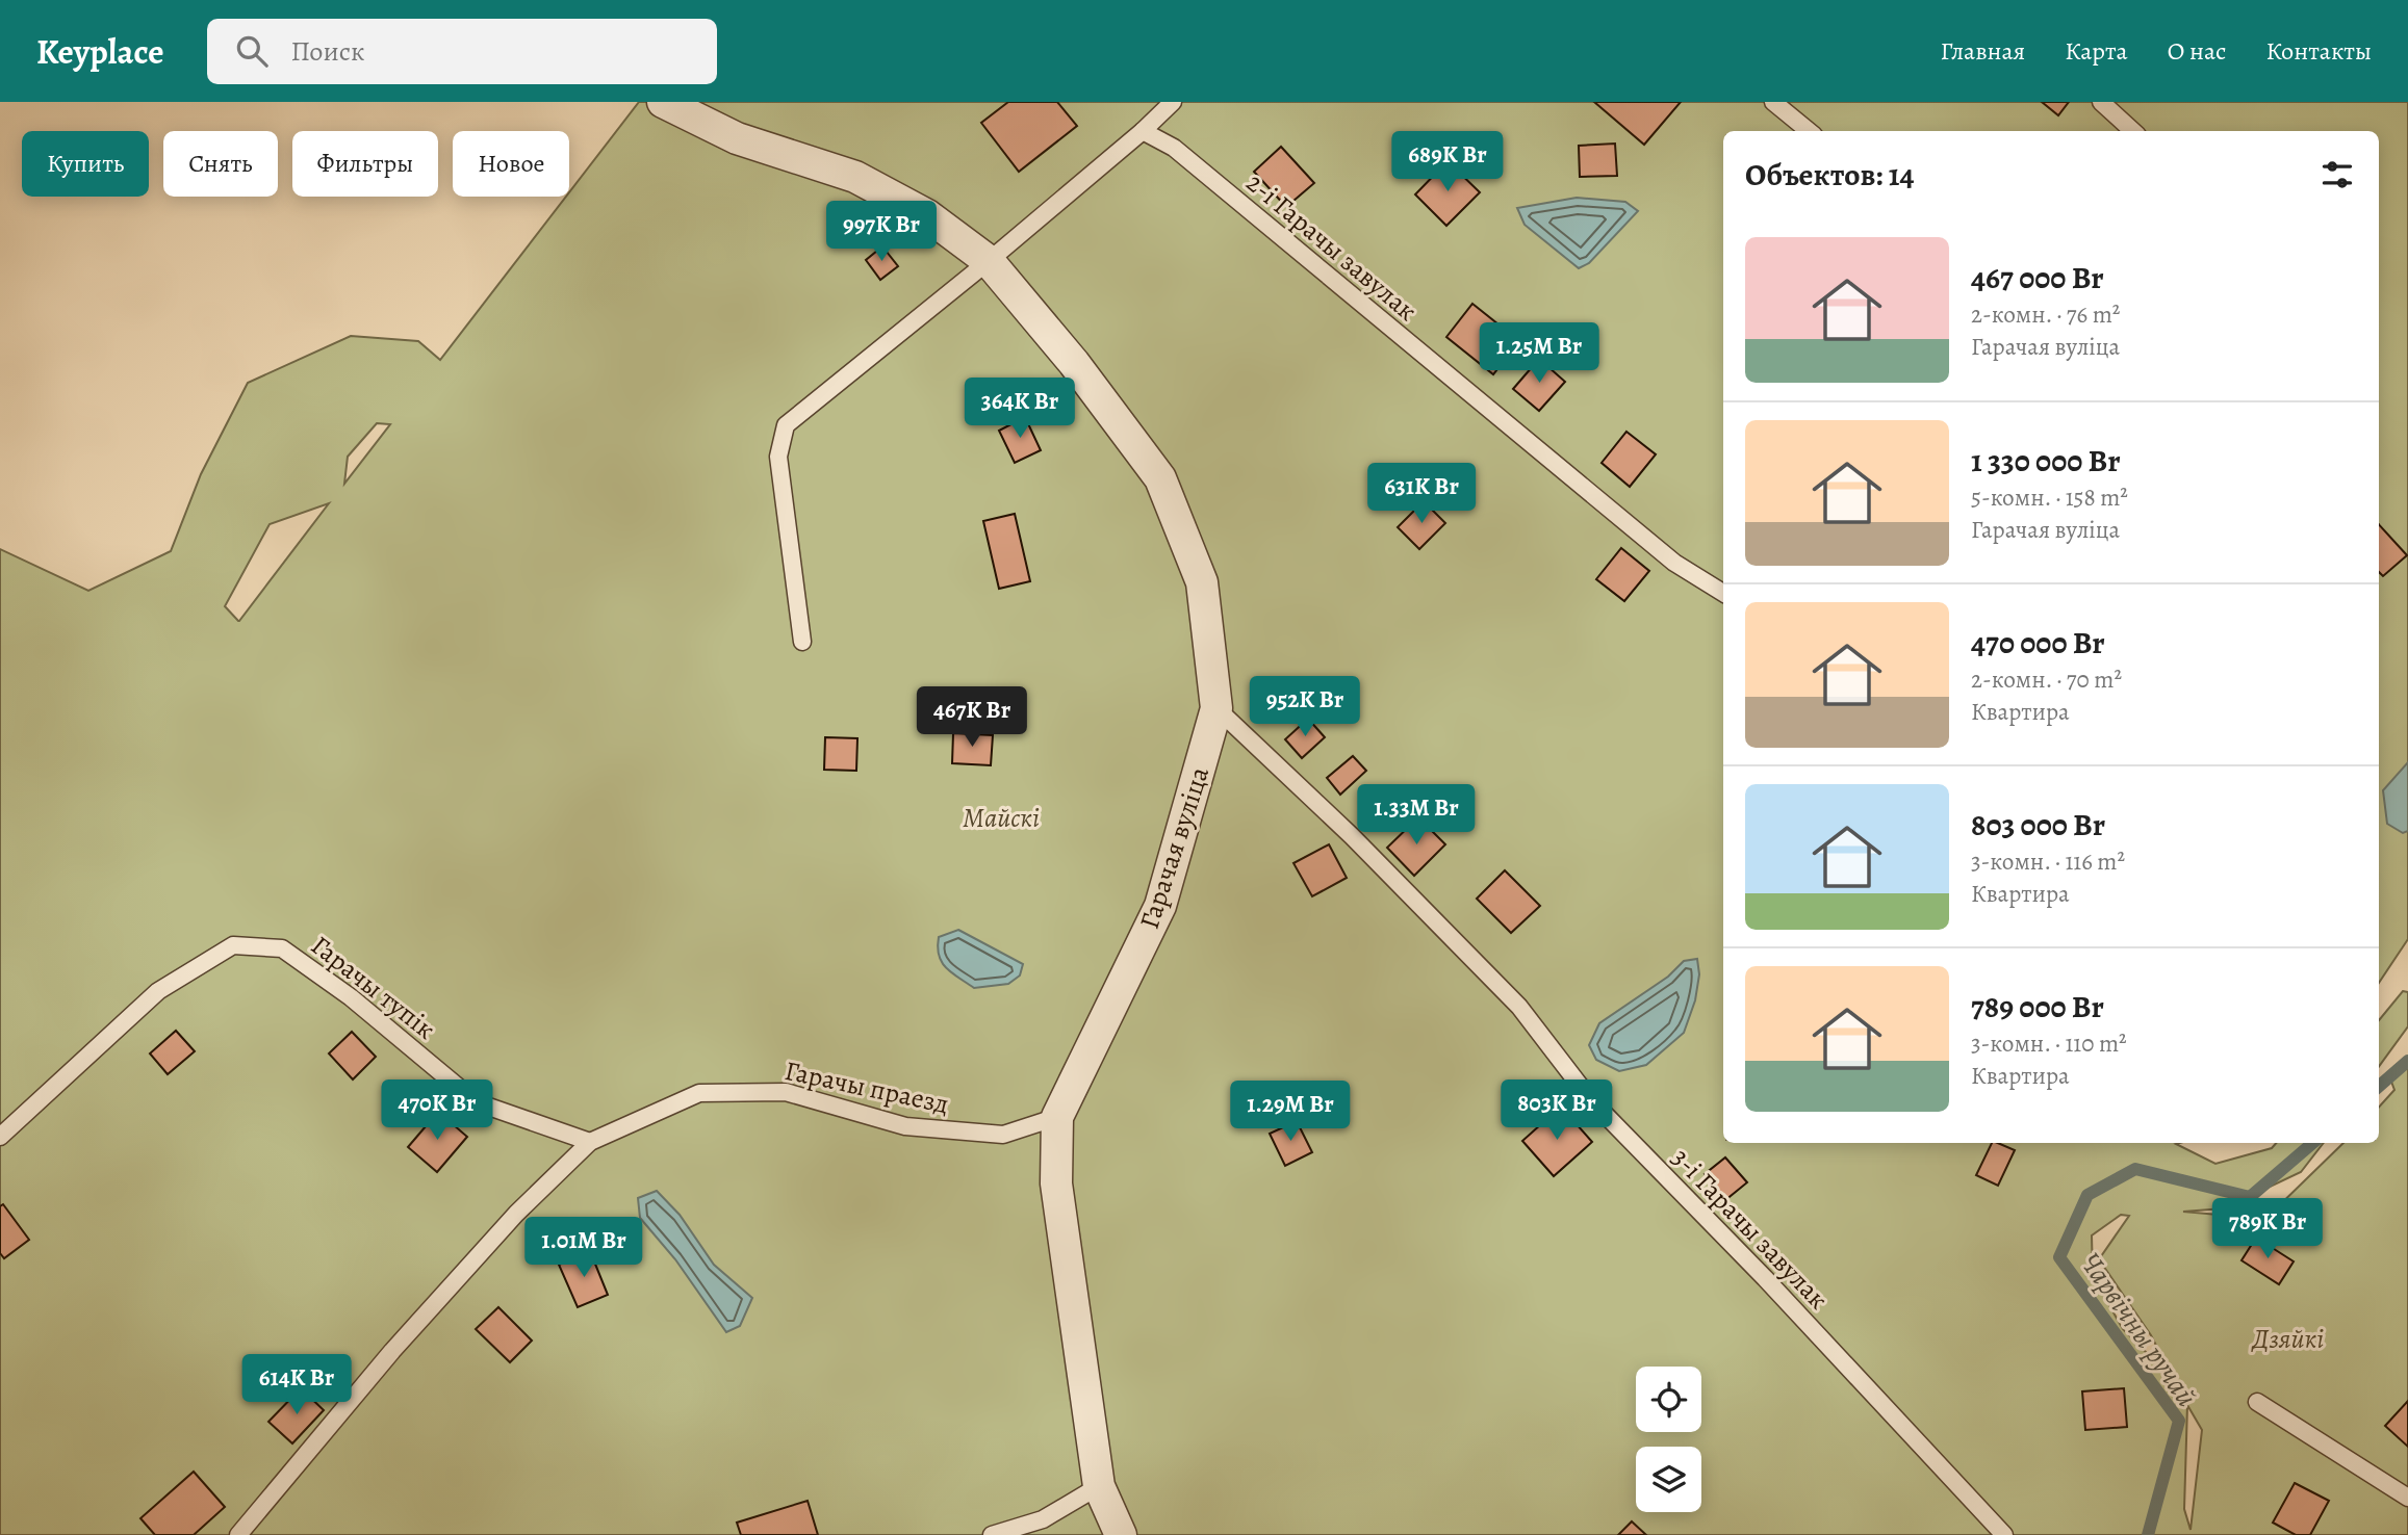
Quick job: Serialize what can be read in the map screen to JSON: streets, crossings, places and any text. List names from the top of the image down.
{
  "streets": {
    "street": ["Гарачая вуліца"],
    "lane": [
      "2-і Гарачы завулак",
      "Гарачы тупік",
      "Гарачы праезд",
      "3-і Гарачы завулак"
    ]
  },
  "crossings": [
    ["Гарачая вуліца", "Гарачы праезд"],
    ["Гарачая вуліца", "3-і Гарачы завулак"],
    ["Гарачы тупік", "Гарачы праезд"]
  ],
  "water": ["Чарвічны ручай"],
  "parks": ["Майскі", "Дзяйкі"],
  "page": {
    "header": "Keyplace",
    "search": "Поиск",
    "nav": [
      "Главная",
      "Карта",
      "О нас",
      "Контакты"
    ],
    "price": [
      "689K Br",
      "997K Br",
      "1.25M Br",
      "364K Br",
      "631K Br",
      "952K Br",
      "467K Br",
      "1.33M Br",
      "470K Br",
      "803K Br",
      "1.29M Br",
      "789K Br",
      "1.01M Br",
      "614K Br"
    ],
    "chip": [
      "Купить",
      "Снять",
      "Фильтры",
      "Новое"
    ],
    "heading": "Объектов: 14",
    "list": [
      {
        "name": "467 000 Br",
        "note": "2-комн. · 76 m² · Гарачая вуліца"
      },
      {
        "name": "1 330 000 Br",
        "note": "5-комн. · 158 m² · Гарачая вуліца"
      },
      {
        "name": "470 000 Br",
        "note": "2-комн. · 70 m² · Квартира"
      },
      {
        "name": "803 000 Br",
        "note": "3-комн. · 116 m² · Квартира"
      },
      {
        "name": "789 000 Br",
        "note": "3-комн. · 110 m² · Квартира"
      }
    ]
  }
}
